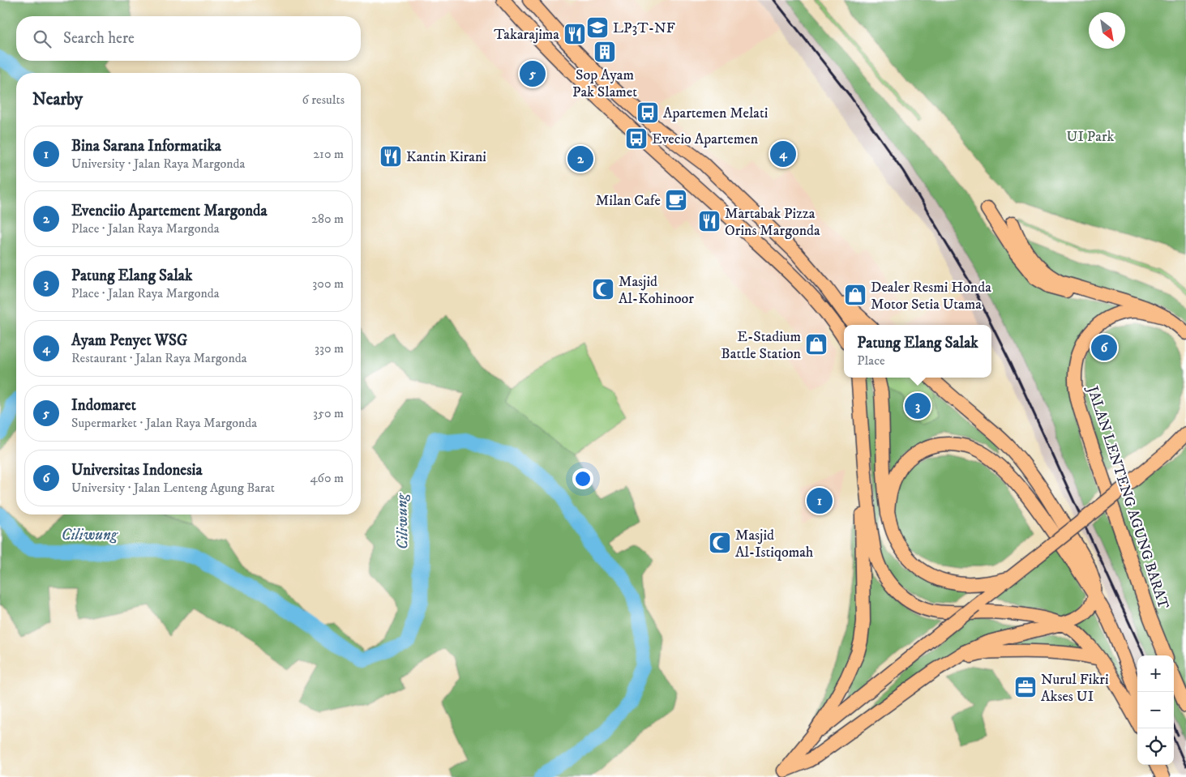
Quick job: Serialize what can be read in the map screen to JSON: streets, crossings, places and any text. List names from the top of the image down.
{
  "streets": {
    "main road": ["JALAN LENTENG AGUNG BARAT"]
  },
  "water": ["Ciliwung"],
  "parks": ["UI Park"],
  "places": {
    "school or university": ["LP3T-NF"],
    "restaurant": ["Takarajima", "Kantin Kirani", "Martabak Pizza Orins Margonda"],
    "building": ["Sop Ayam Pak Slamet"],
    "bus stop": ["Apartemen Melati", "Evecio Apartemen"],
    "cafe": ["Milan Cafe"],
    "mosque": ["Masjid Al-Kohinoor", "Masjid Al-Istiqomah"],
    "shop": ["Dealer Resmi Honda Motor Setia Utama", "E-Stadium Battle Station"],
    "office": ["Nurul Fikri Akses UI"]
  },
  "north": "bottom right",
  "page": {
    "search": "Search here",
    "pins": [
      "5",
      "4",
      "2",
      "6",
      "3",
      "1"
    ],
    "heading": ["Nearby", "6 results"],
    "list": [
      {
        "mark": "1",
        "name": "Bina Sarana Informatika",
        "note": "University · Jalan Raya Margonda",
        "value": "210 m"
      },
      {
        "mark": "2",
        "name": "Evenciio Apartement Margonda",
        "note": "Place · Jalan Raya Margonda",
        "value": "280 m"
      },
      {
        "mark": "3",
        "name": "Patung Elang Salak",
        "note": "Place · Jalan Raya Margonda",
        "value": "300 m"
      },
      {
        "mark": "4",
        "name": "Ayam Penyet WSG",
        "note": "Restaurant · Jalan Raya Margonda",
        "value": "330 m"
      },
      {
        "mark": "5",
        "name": "Indomaret",
        "note": "Supermarket · Jalan Raya Margonda",
        "value": "350 m"
      },
      {
        "mark": "6",
        "name": "Universitas Indonesia",
        "note": "University · Jalan Lenteng Agung Barat",
        "value": "460 m"
      }
    ],
    "popup": ["Patung Elang Salak", "Place"],
    "map_buttons": ["+", "−"]
  }
}
